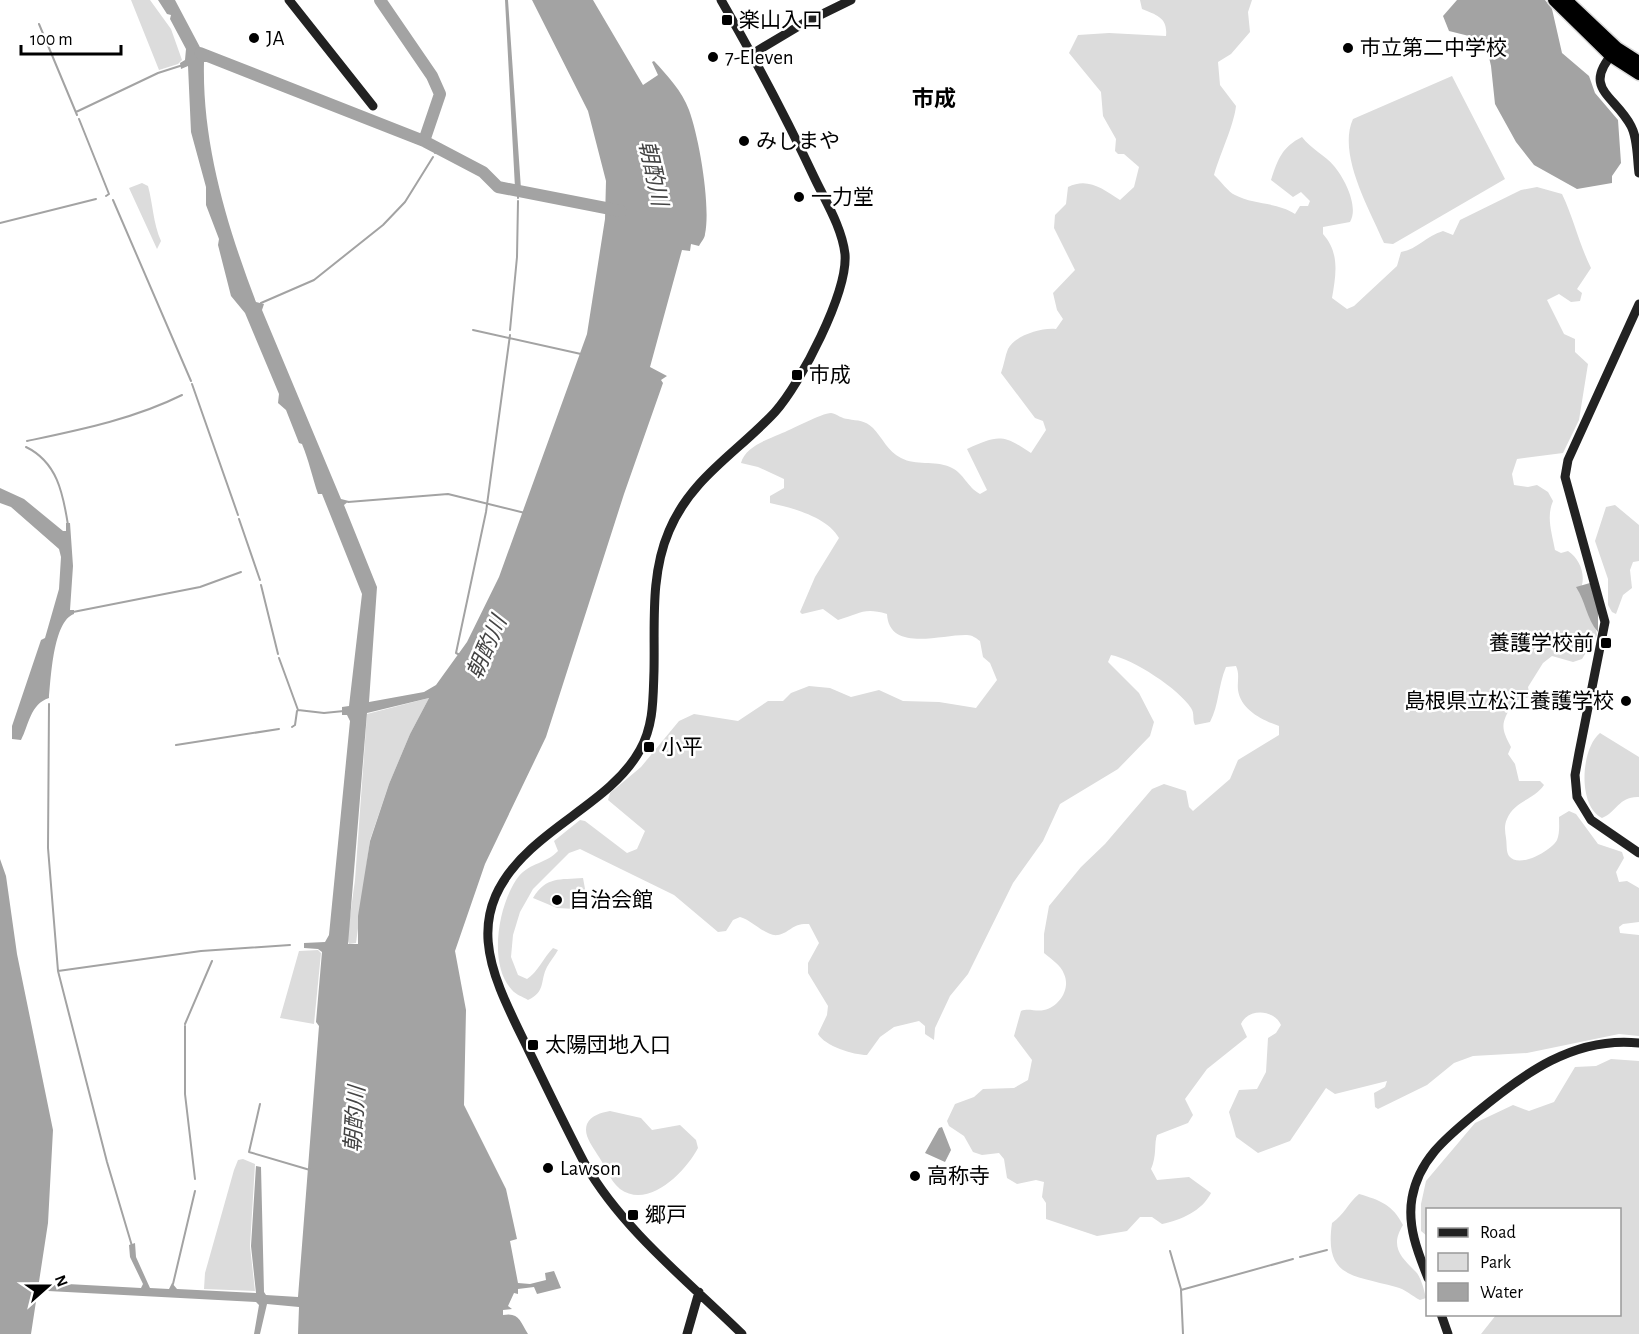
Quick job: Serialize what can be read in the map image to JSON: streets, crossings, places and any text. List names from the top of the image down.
{
  "districts": ["市成"],
  "water": ["朝酌川"],
  "places": {
    "transit": [
      "楽山入口",
      "市成",
      "養護学校前",
      "小平",
      "太陽団地入口",
      "郷戸"
    ],
    "other": [
      "JA",
      "市立第二中学校",
      "7-Eleven",
      "みしまや",
      "一力堂",
      "島根県立松江養護学校",
      "自治会館",
      "Lawson",
      "高称寺"
    ]
  },
  "legend": ["Road", "Park", "Water"],
  "scale_bar": "100 m",
  "north": "right"
}
